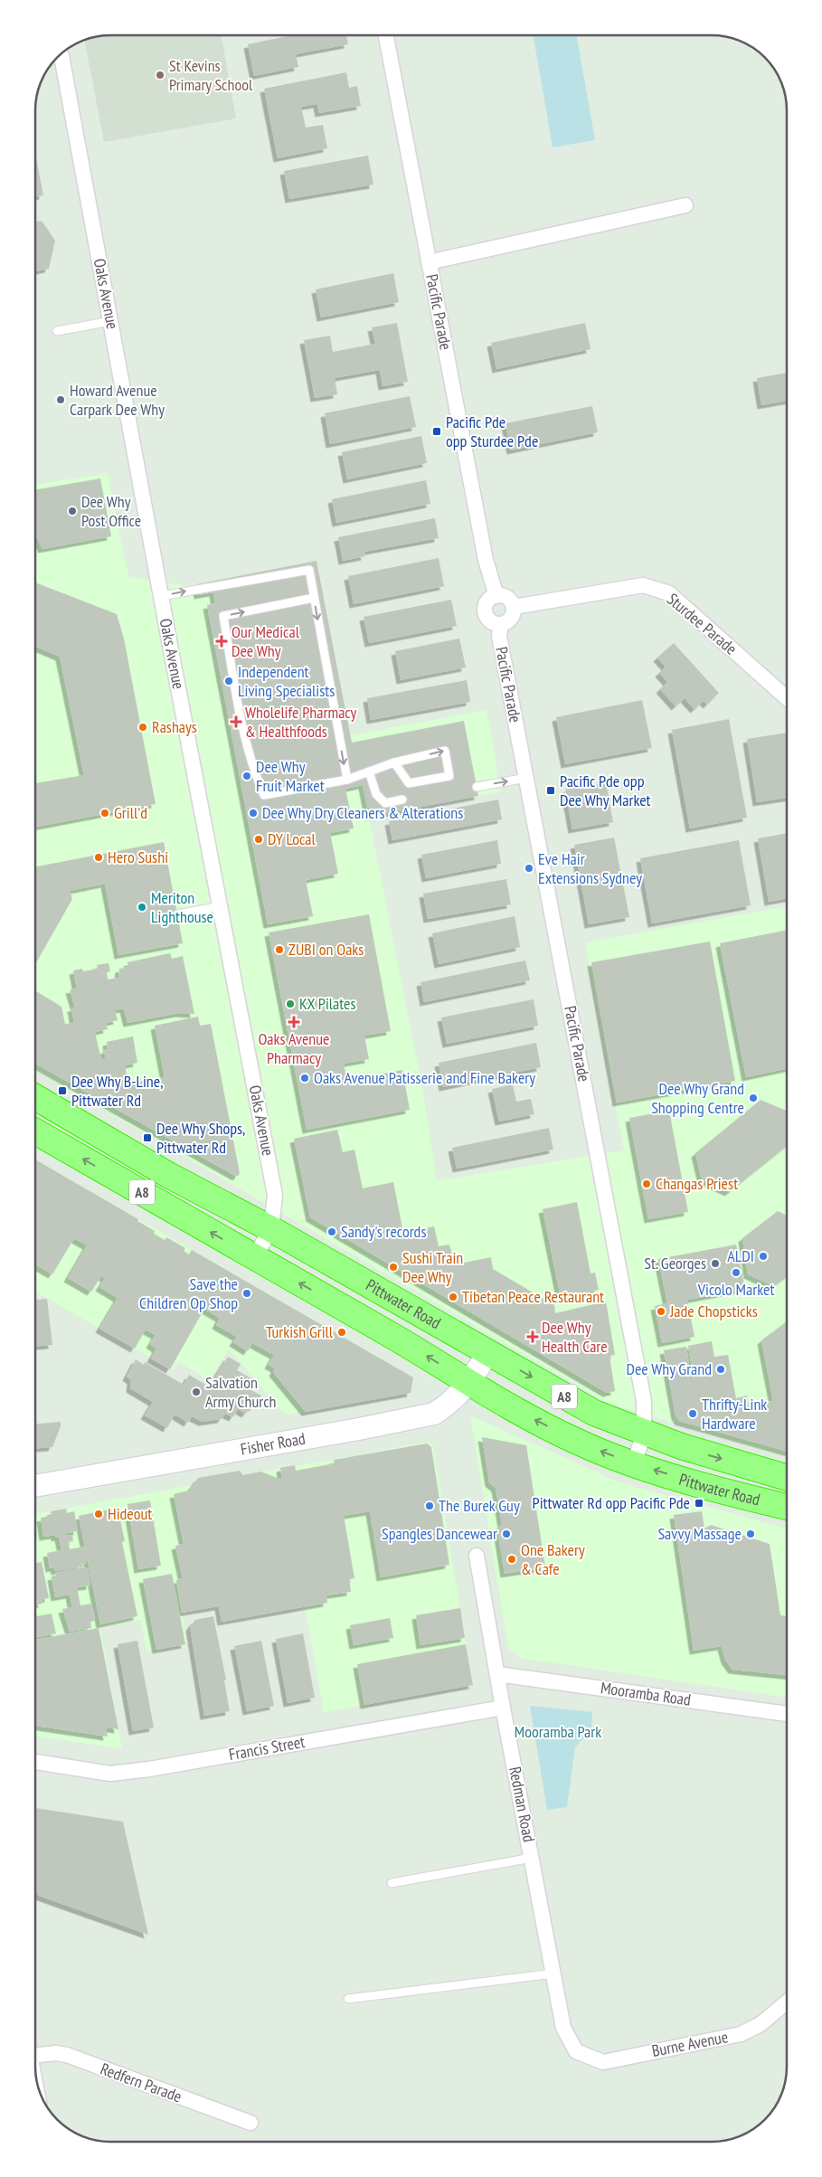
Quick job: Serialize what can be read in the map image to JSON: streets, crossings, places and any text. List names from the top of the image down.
{
  "streets": {
    "highway": ["A8", "Pittwater Road"],
    "main road": ["Fisher Road"],
    "street": [
      "Oaks Avenue",
      "Pacific Parade",
      "Sturdee Parade",
      "Mooramba Road",
      "Francis Street",
      "Redman Road",
      "Burne Avenue",
      "Redfern Parade"
    ]
  },
  "crossings": [
    ["Oaks Avenue", "Pittwater Road"],
    ["Pacific Parade", "Sturdee Parade"],
    ["Pacific Parade", "Pittwater Road"],
    ["Pittwater Road", "Fisher Road"],
    ["Mooramba Road", "Redman Road"],
    ["Francis Street", "Redman Road"],
    ["Redman Road", "Burne Avenue"]
  ],
  "parks": ["Mooramba Park"],
  "places": {
    "other": [
      "St Kevins Primary School",
      "Howard Avenue Carpark Dee Why",
      "Dee Why Post Office",
      "Independent Living Specialists",
      "Rashays",
      "Dee Why Fruit Market",
      "Grill'd",
      "Dee Why Dry Cleaners & Alterations",
      "DY Local",
      "Hero Sushi",
      "Eve Hair Extensions Sydney",
      "Meriton Lighthouse",
      "ZUBI on Oaks",
      "KX Pilates",
      "Oaks Avenue Patisserie and Fine Bakery",
      "Dee Why Grand Shopping Centre",
      "Changas Priest",
      "Sandy's records",
      "ALDI",
      "St. Georges",
      "Sushi Train Dee Why",
      "Vicolo Market",
      "Save the Children Op Shop",
      "Tibetan Peace Restaurant",
      "Jade Chopsticks",
      "Turkish Grill",
      "Dee Why Grand",
      "Salvation Army Church",
      "Thrifty-Link Hardware",
      "The Burek Guy",
      "Hideout",
      "Spangles Dancewear",
      "Savvy Massage",
      "One Bakery & Cafe"
    ],
    "transit": [
      "Pacific Pde opp Sturdee Pde",
      "Pacific Pde opp Dee Why Market",
      "Dee Why B-Line, Pittwater Rd",
      "Dee Why Shops, Pittwater Rd",
      "Pittwater Rd opp Pacific Pde"
    ],
    "health": [
      "Our Medical Dee Why",
      "Wholelife Pharmacy & Healthfoods",
      "Oaks Avenue Pharmacy",
      "Dee Why Health Care"
    ]
  }
}
